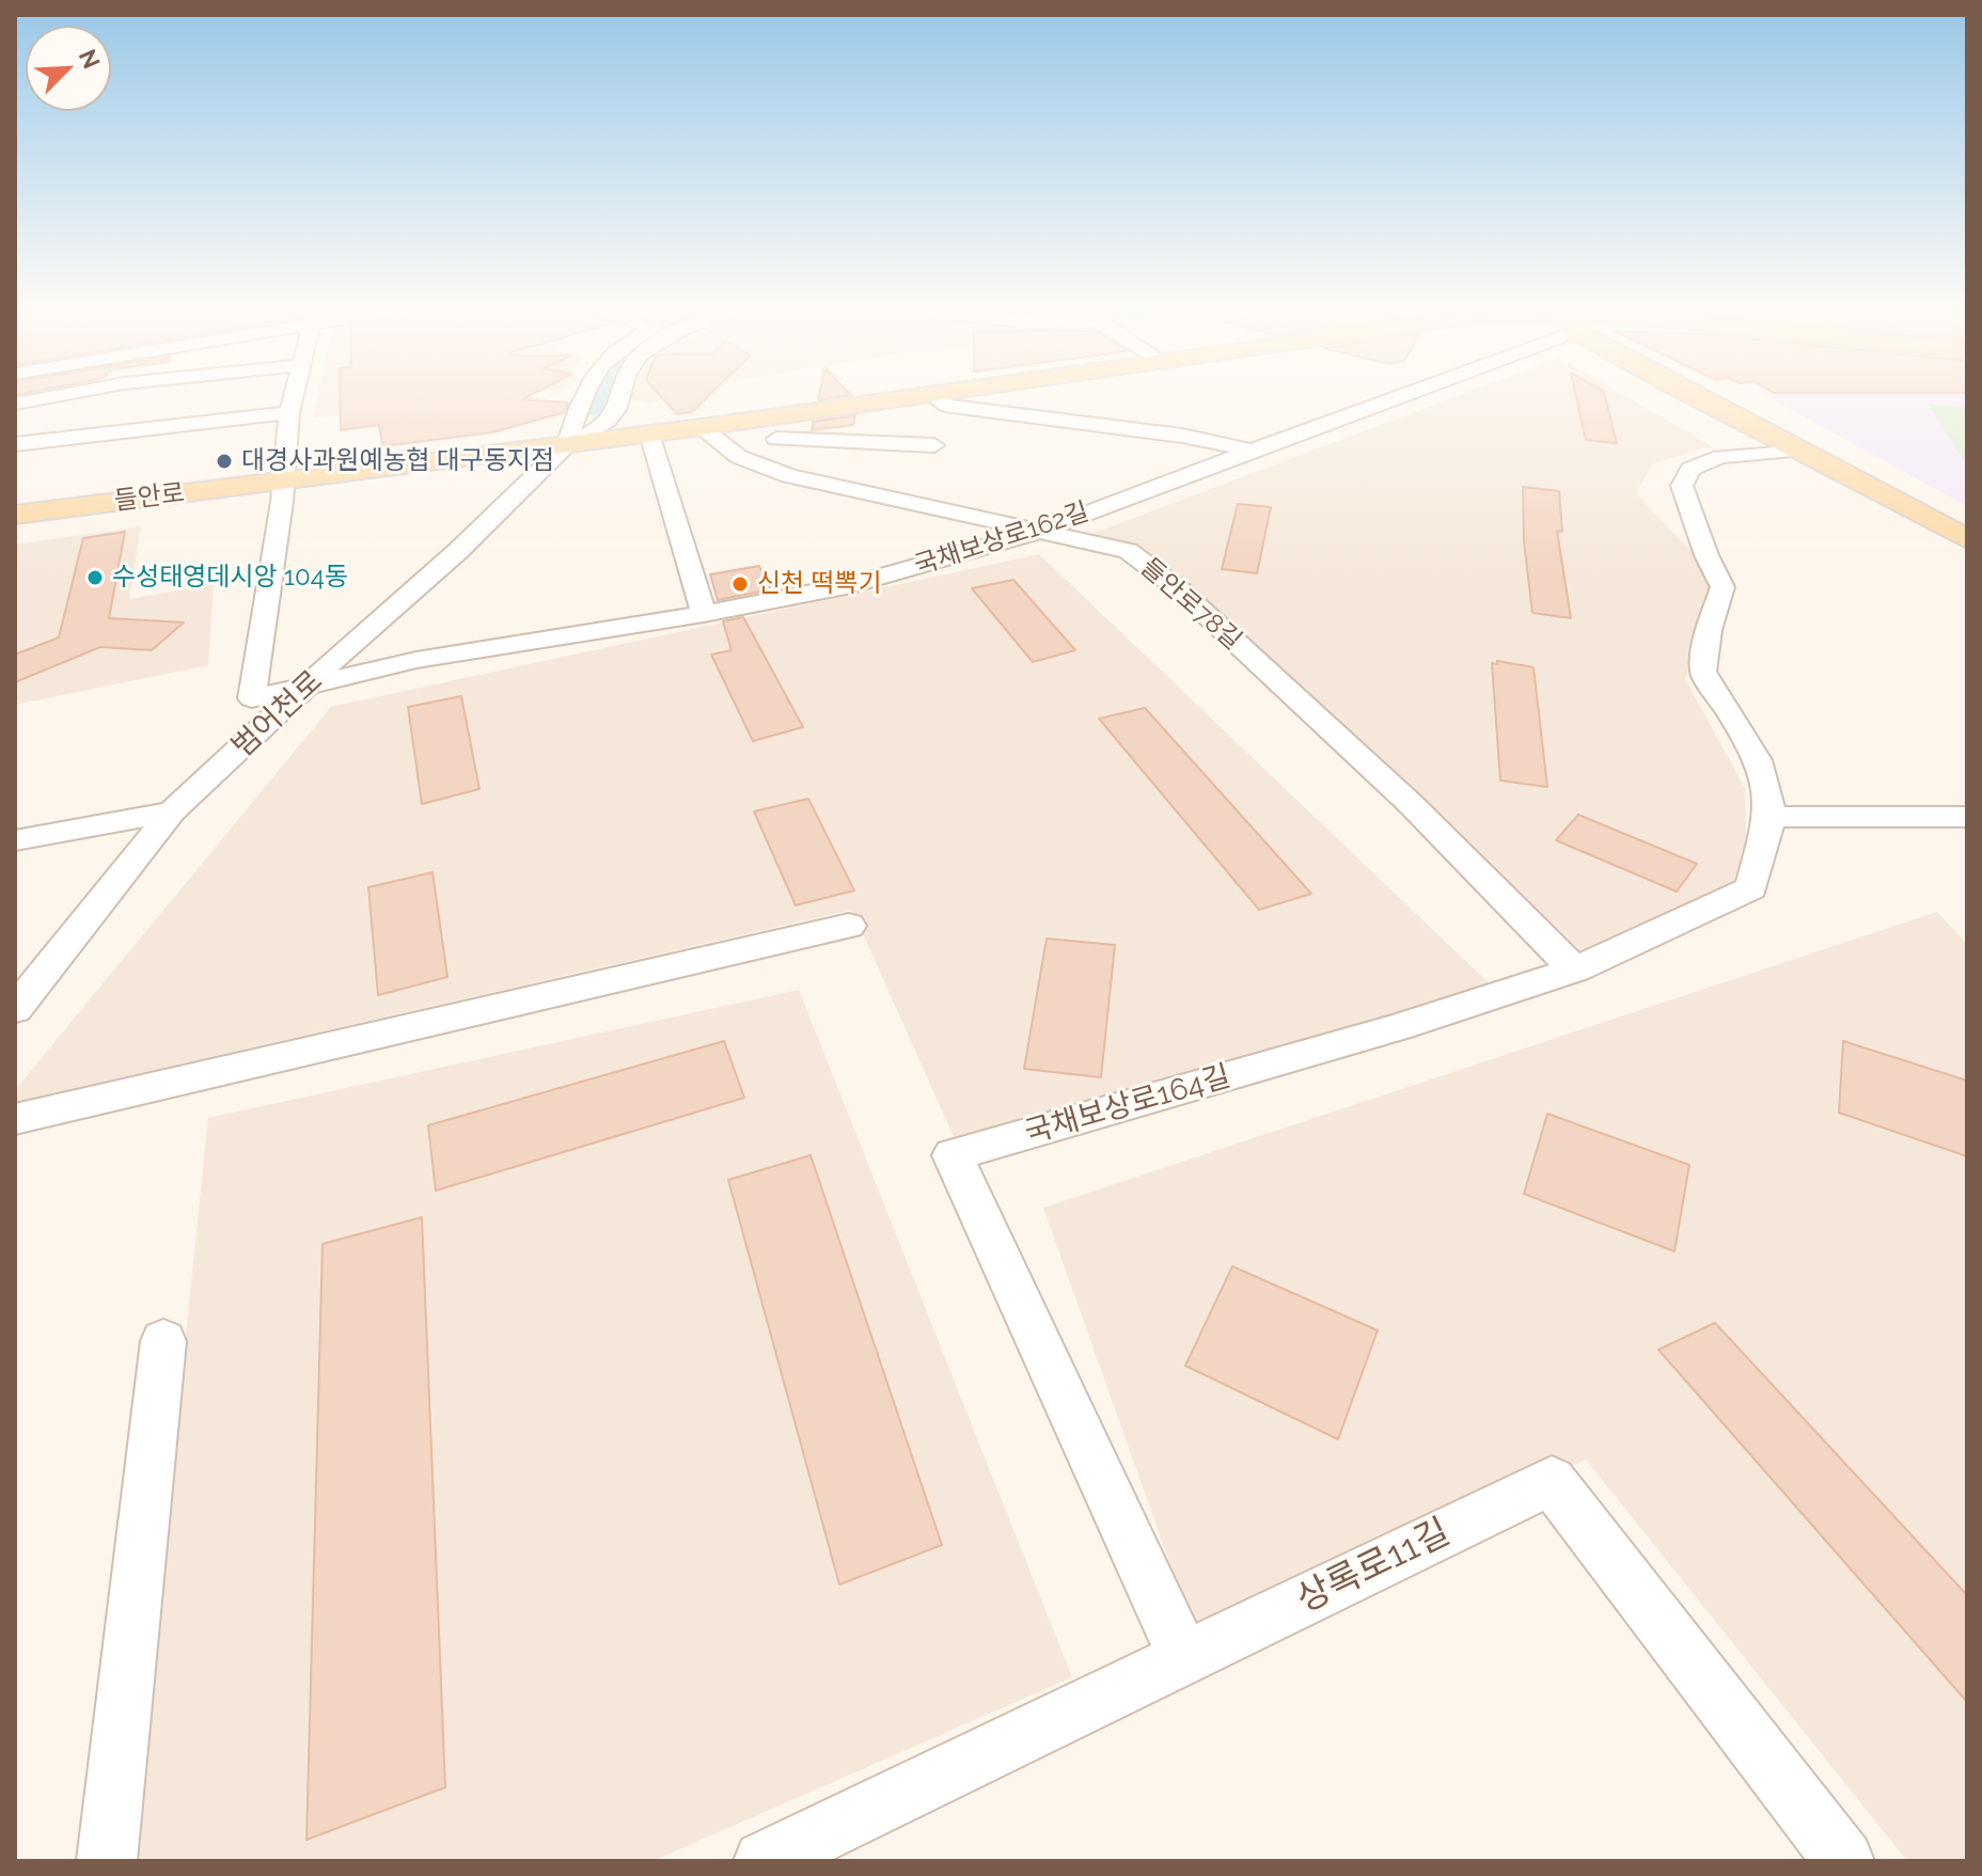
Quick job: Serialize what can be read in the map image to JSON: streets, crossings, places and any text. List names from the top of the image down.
{
  "streets": {
    "main road": ["들안로"],
    "street": [
      "국채보상로162길",
      "들안로78길",
      "범어천로",
      "국채보상로164길",
      "상록로11길"
    ]
  },
  "crossings": [
    ["들안로", "국채보상로162길"],
    ["들안로", "들안로78길"],
    ["들안로", "범어천로"],
    ["국채보상로162길", "들안로78길"],
    ["국채보상로162길", "범어천로"],
    ["들안로78길", "국채보상로164길"],
    ["국채보상로164길", "상록로11길"]
  ],
  "places": ["대경사과원예농협 대구동지점", "수성태영데시앙 104동", "신천 떡뽁기"],
  "north": "top right"
}
